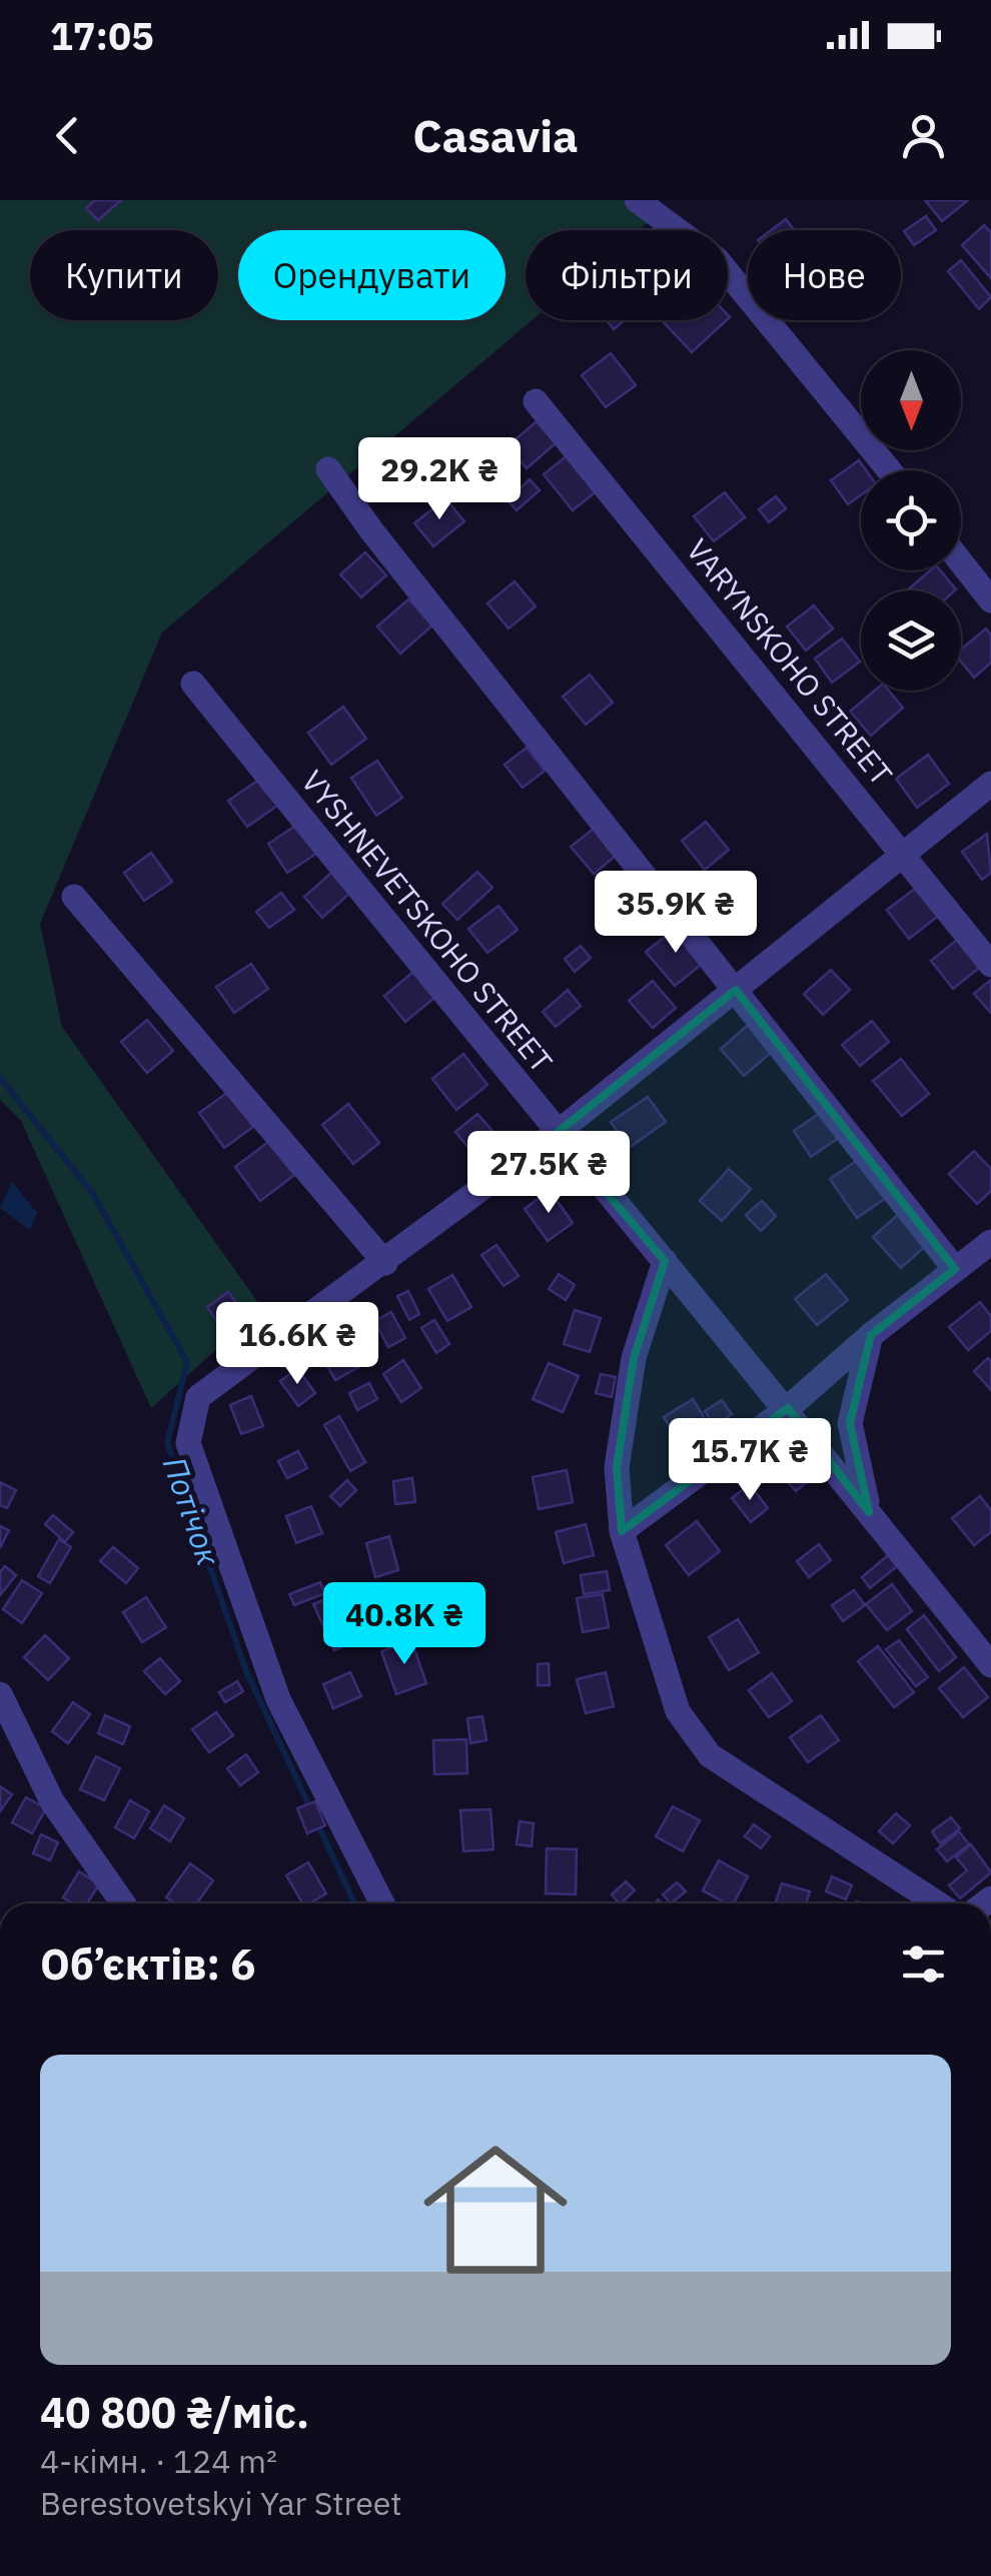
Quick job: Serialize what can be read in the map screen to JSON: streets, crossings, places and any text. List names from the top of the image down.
{
  "streets": {
    "street": ["VARYNSKOHO STREET", "VYSHNEVETSKOHO STREET"]
  },
  "water": ["Потічок"],
  "north": "bottom",
  "page": {
    "status": "17:05",
    "header": "Casavia",
    "chip": [
      "Купити",
      "Орендувати",
      "Фільтри",
      "Нове"
    ],
    "price": [
      "29.2K ₴",
      "35.9K ₴",
      "27.5K ₴",
      "16.6K ₴",
      "15.7K ₴",
      "40.8K ₴"
    ],
    "heading": "Об’єктів: 6",
    "list": [
      {
        "name": "40 800 ₴/міс.",
        "note": "4-кімн. · 124 m² · Berestovetskyi Yar Street"
      }
    ]
  }
}
